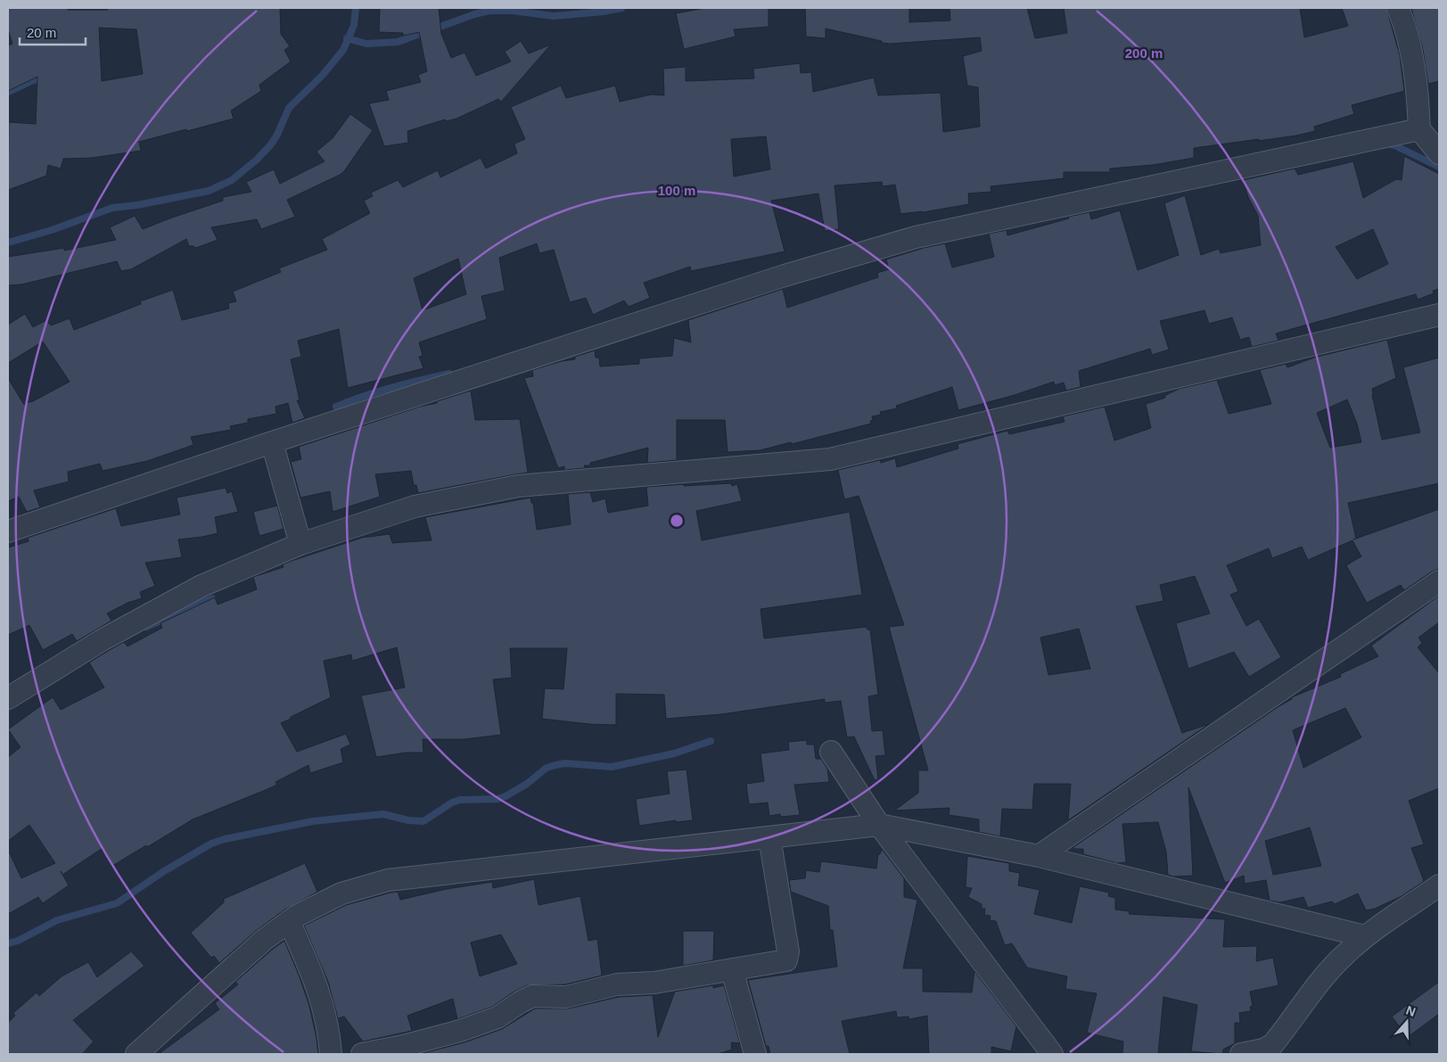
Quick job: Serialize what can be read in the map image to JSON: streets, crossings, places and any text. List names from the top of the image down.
{
  "scale_bar": "20 m",
  "north": "top",
  "rings": ["200 m", "100 m"]
}
